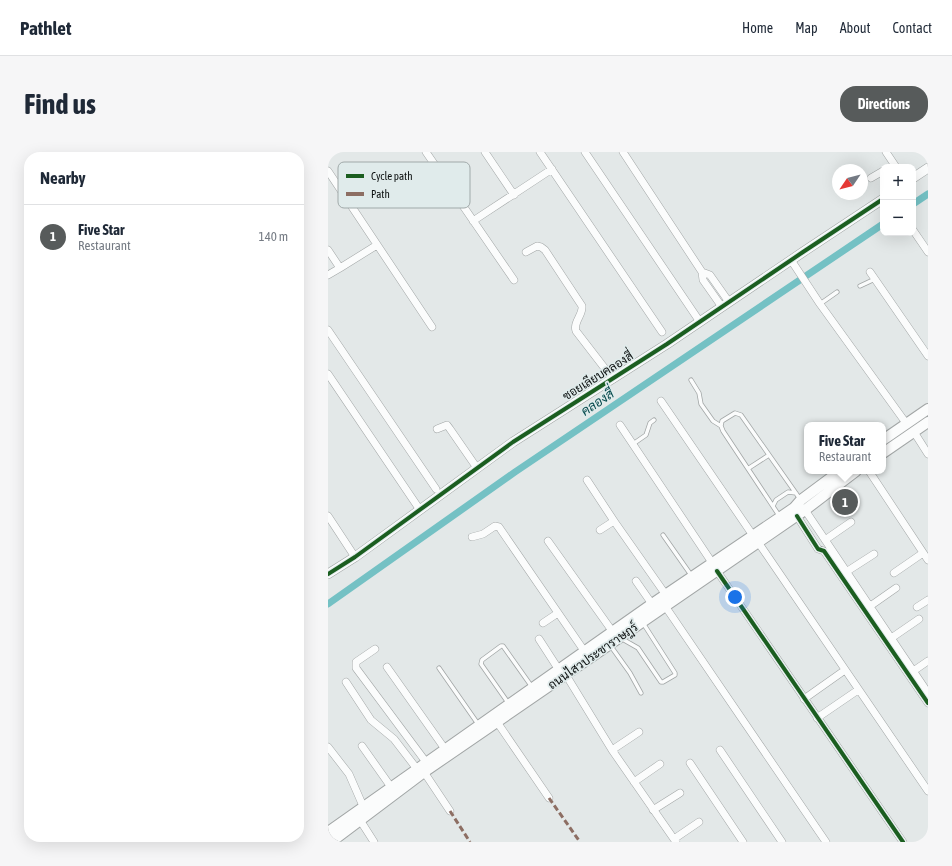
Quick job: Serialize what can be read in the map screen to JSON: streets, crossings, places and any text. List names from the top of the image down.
{
  "streets": {
    "main road": ["ถนนไสวประชาราษฎร์"],
    "street": ["ซอยเลียบคลองสี่"]
  },
  "water": ["คลองสี่"],
  "legend": ["Cycle path", "Path"],
  "north": "bottom left",
  "page": {
    "header": "Pathlet",
    "nav": [
      "Home",
      "Map",
      "About",
      "Contact"
    ],
    "buttons": "Directions",
    "title": "Find us",
    "heading": "Nearby",
    "map_buttons": ["+", "−"],
    "list": [
      {
        "mark": "1",
        "name": "Five Star",
        "note": "Restaurant",
        "value": "140 m"
      }
    ],
    "popup": ["Five Star", "Restaurant"],
    "pins": "1"
  }
}
